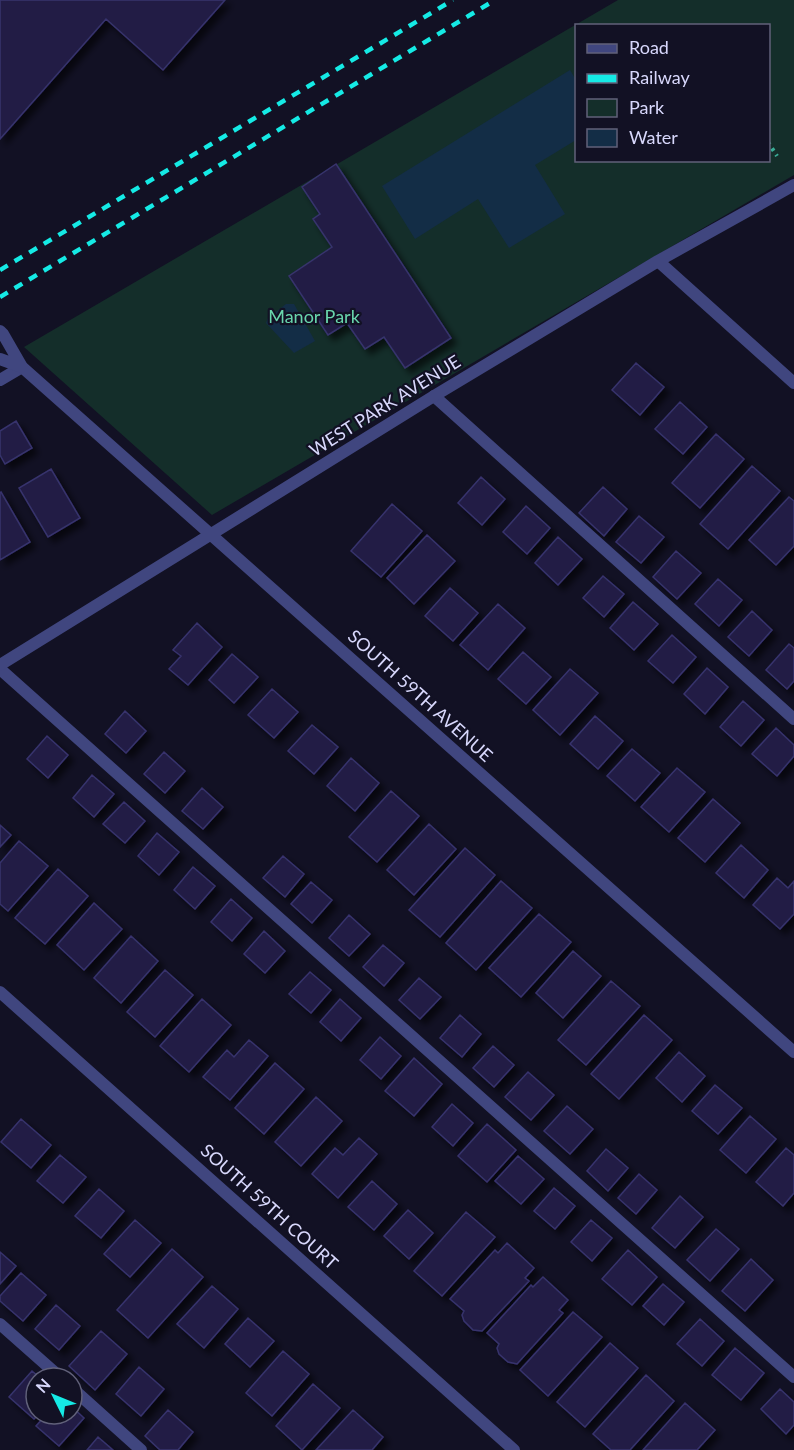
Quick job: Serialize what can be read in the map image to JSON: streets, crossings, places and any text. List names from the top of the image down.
{
  "streets": {
    "street": ["WEST PARK AVENUE", "SOUTH 59TH AVENUE", "SOUTH 59TH COURT"]
  },
  "crossings": [
    ["WEST PARK AVENUE", "SOUTH 59TH AVENUE"]
  ],
  "parks": ["Manor Park"],
  "legend": [
    "Road",
    "Railway",
    "Park",
    "Water"
  ],
  "north": "top left"
}
